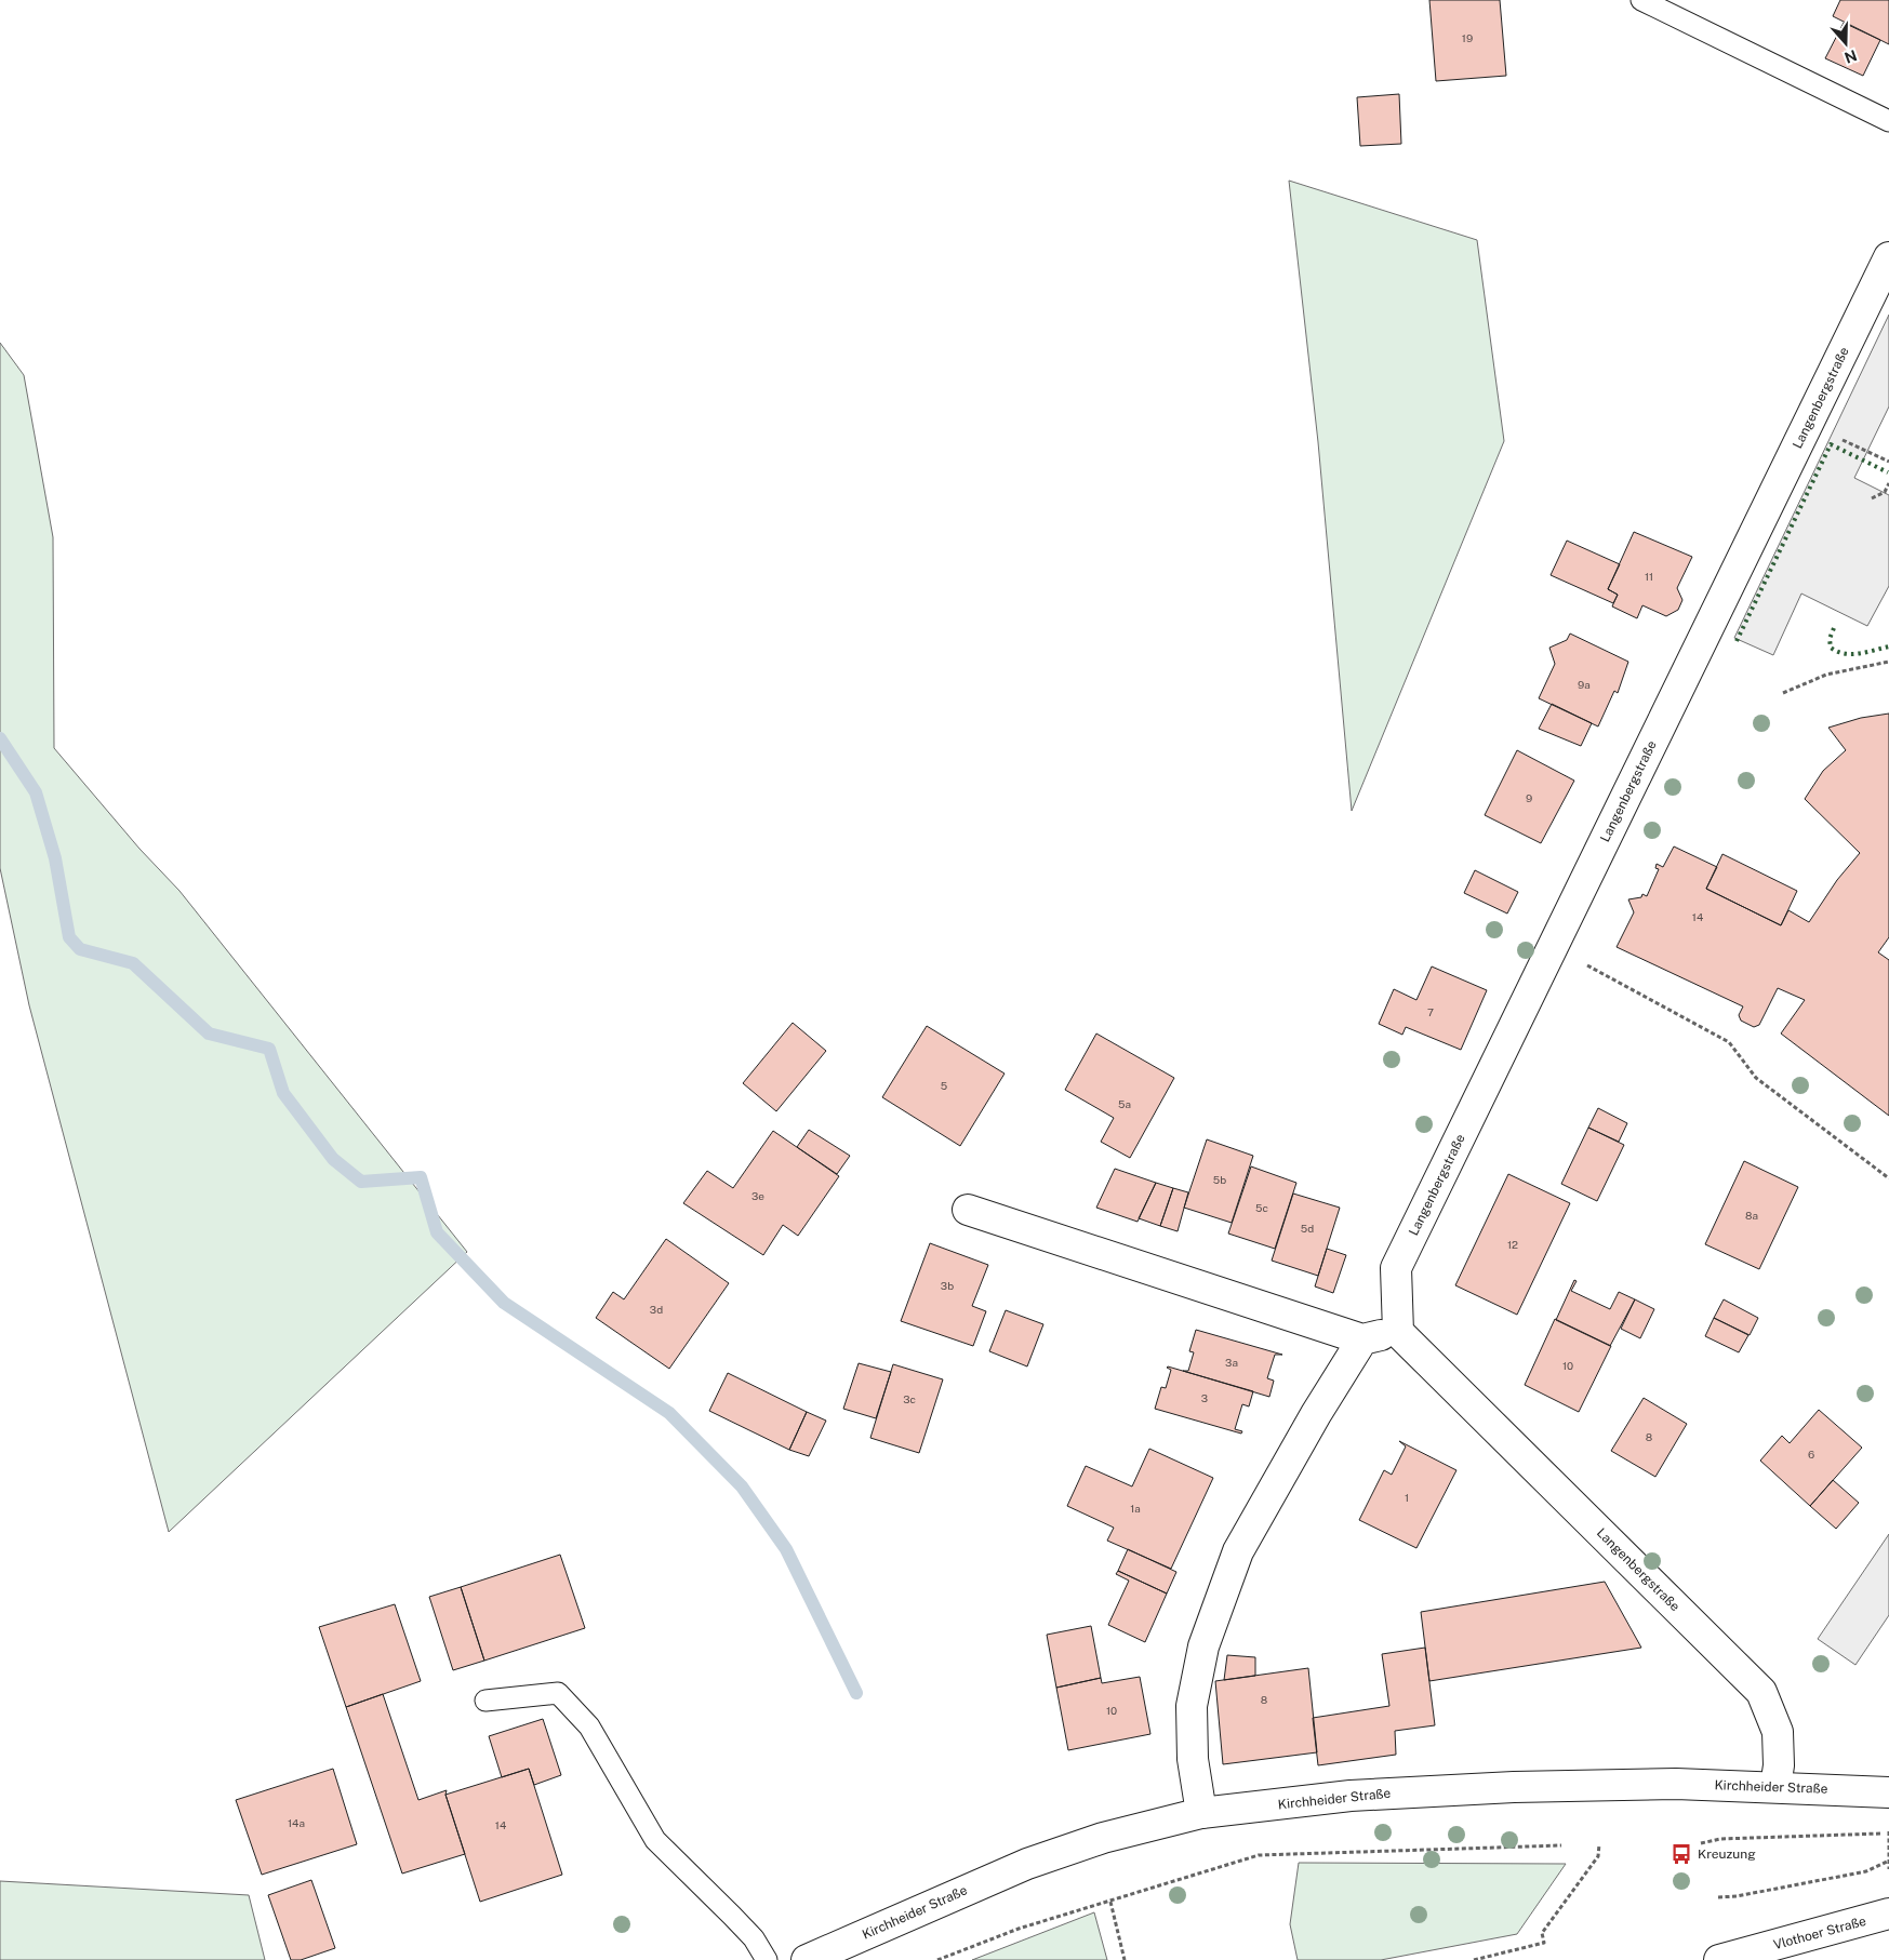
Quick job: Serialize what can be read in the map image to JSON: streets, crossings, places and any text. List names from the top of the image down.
{
  "streets": {
    "street": ["Langenbergstraße", "Kirchheider Straße", "Vlothoer Straße"]
  },
  "crossings": [
    ["Langenbergstraße", "Kirchheider Straße"]
  ],
  "places": {
    "bus stop": ["Kreuzung"]
  },
  "house_numbers": [
    "19",
    "11",
    "9a",
    "9",
    "14",
    "7",
    "5",
    "5a",
    "5b",
    "3e",
    "5c",
    "8a",
    "5d",
    "12",
    "3b",
    "3d",
    "3a",
    "10",
    "3",
    "3c",
    "8",
    "6",
    "1",
    "1a",
    "8",
    "10",
    "14a",
    "14"
  ],
  "north": "bottom"
}
